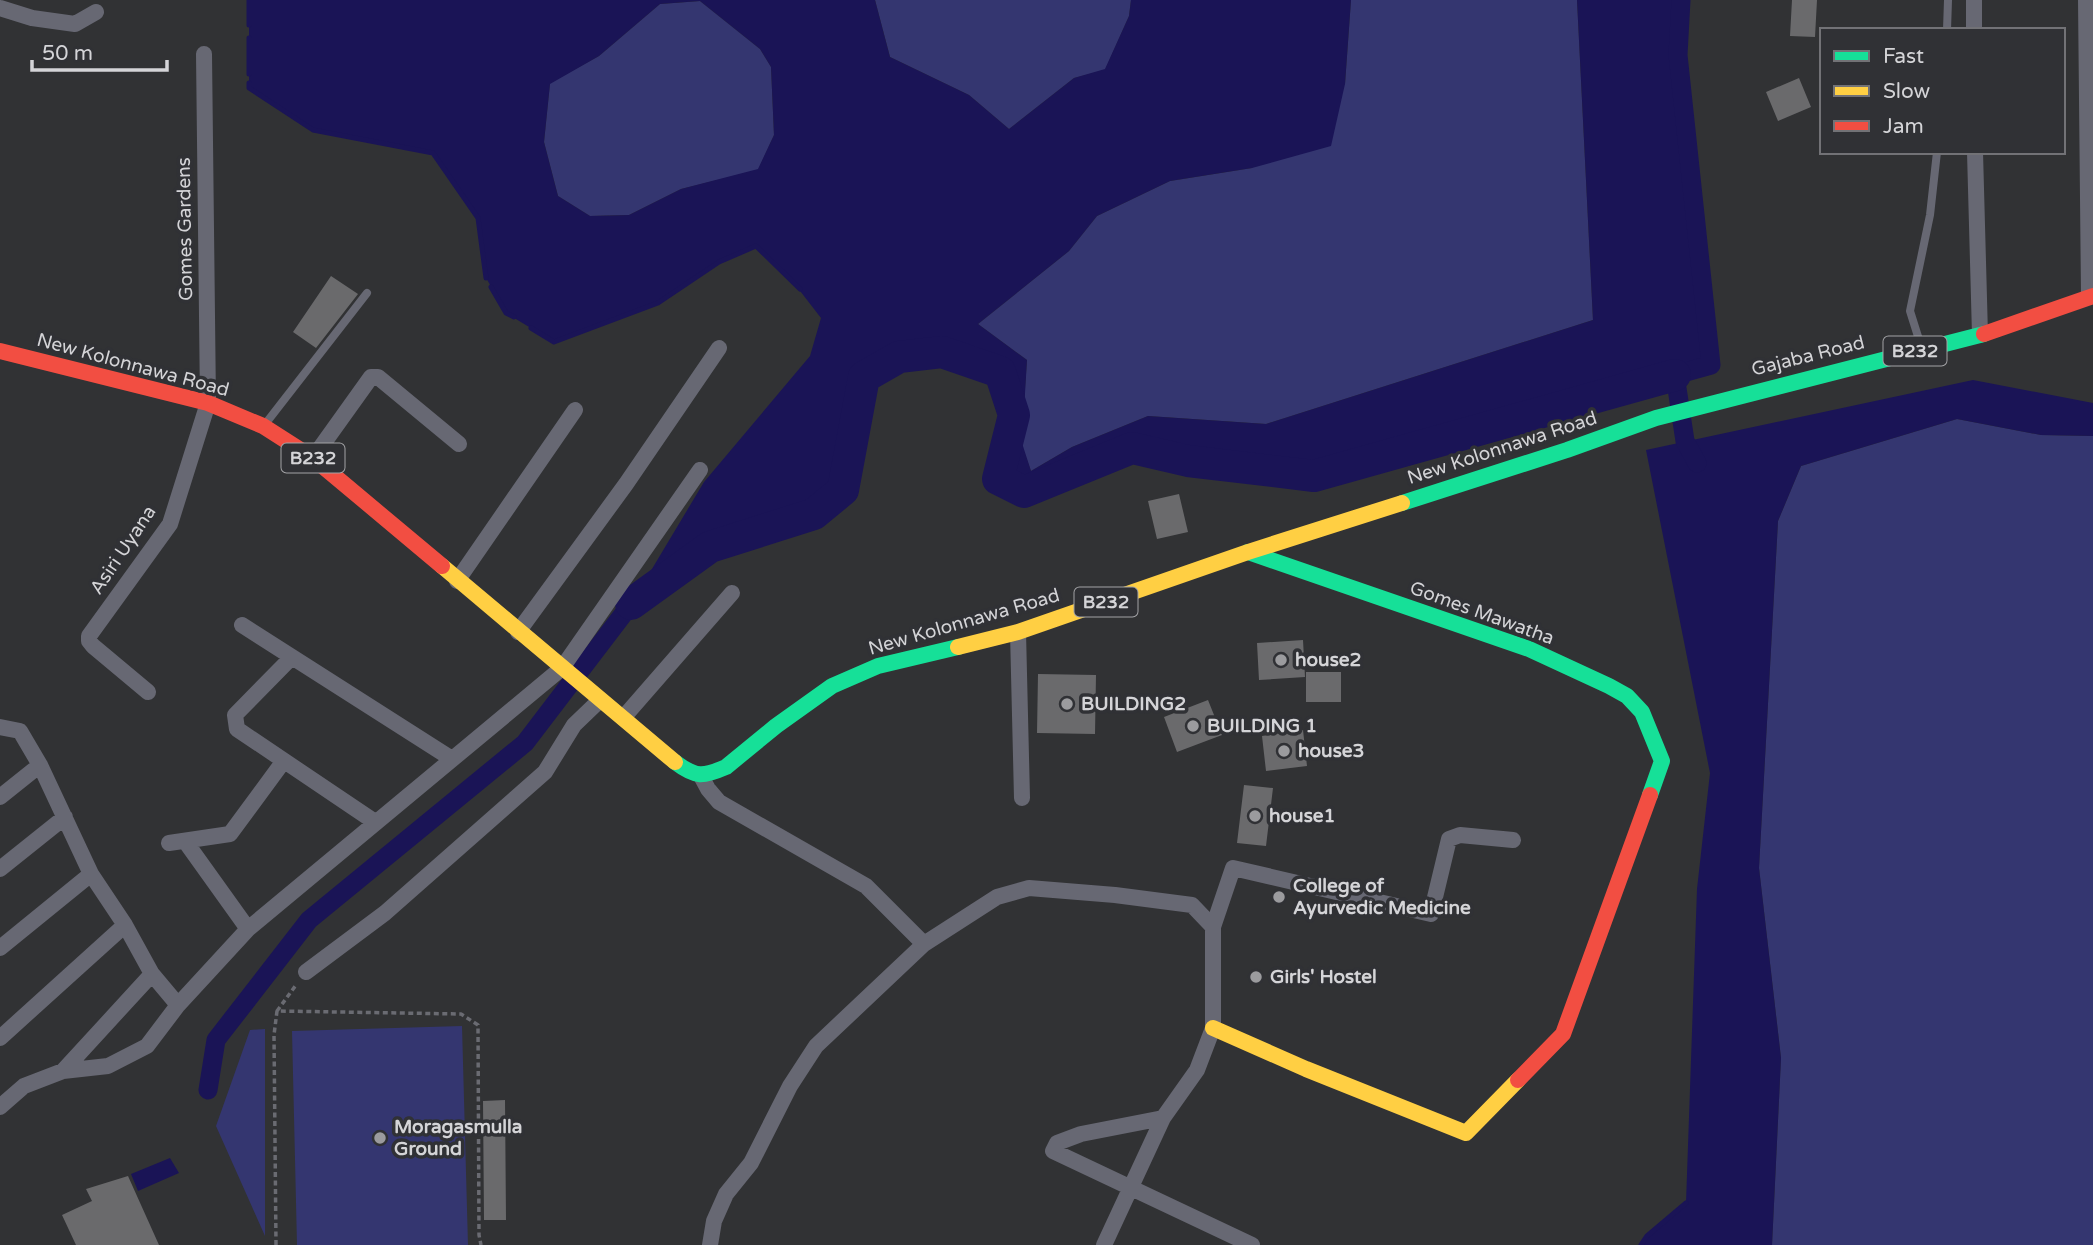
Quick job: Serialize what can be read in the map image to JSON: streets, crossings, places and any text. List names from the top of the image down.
{
  "streets": {
    "main road": [
      "B232",
      "Gajaba Road",
      "New Kolonnawa Road",
      "Gomes Mawatha"
    ],
    "street": ["Gomes Gardens", "Asiri Uyana"]
  },
  "crossings": [
    ["Gomes Gardens", "New Kolonnawa Road"],
    ["Gomes Gardens", "Asiri Uyana"],
    ["Gajaba Road", "New Kolonnawa Road"],
    ["New Kolonnawa Road", "Asiri Uyana"],
    ["New Kolonnawa Road", "Gomes Mawatha"]
  ],
  "places": [
    "house2",
    "BUILDING2",
    "BUILDING 1",
    "house3",
    "house1",
    "College of Ayurvedic Medicine",
    "Girls' Hostel",
    "Moragasmulla Ground"
  ],
  "legend": ["Fast", "Slow", "Jam"],
  "scale_bar": "50 m"
}
